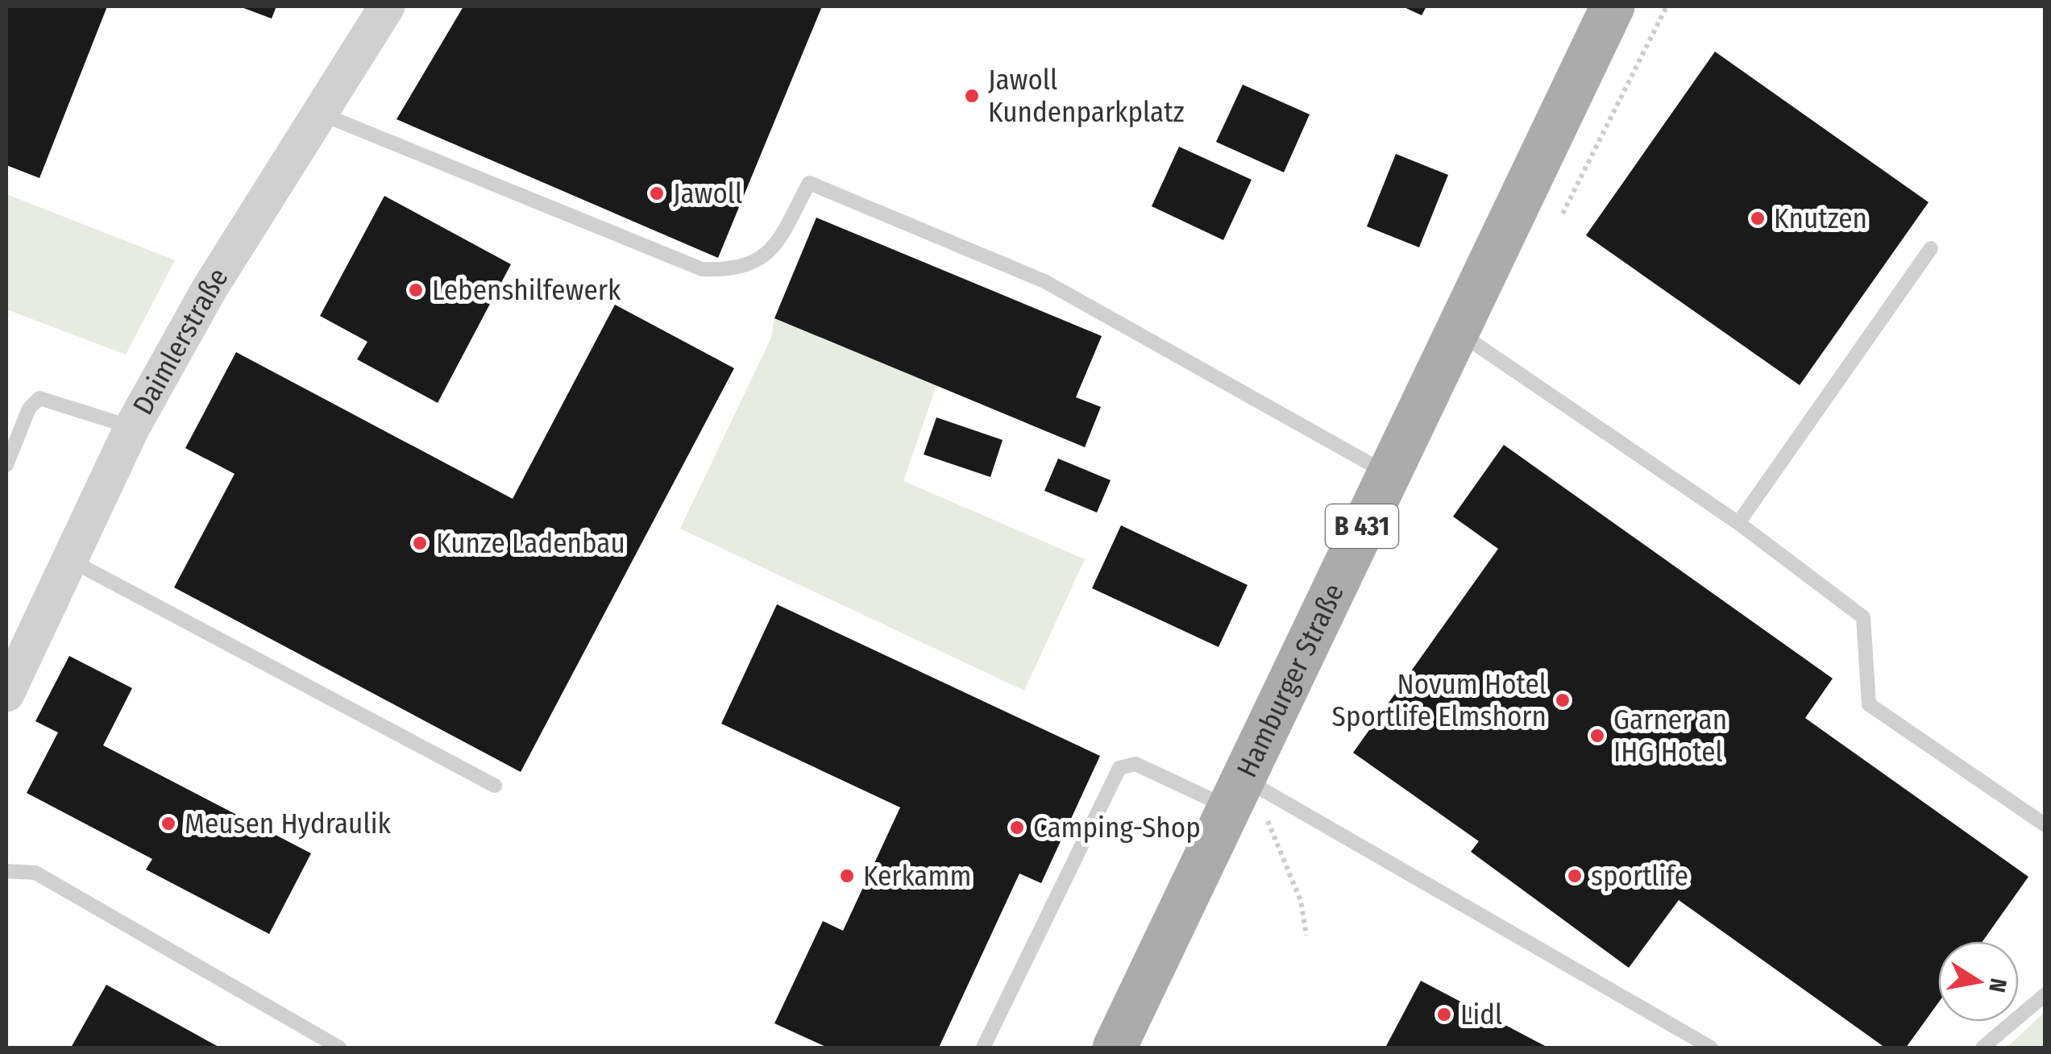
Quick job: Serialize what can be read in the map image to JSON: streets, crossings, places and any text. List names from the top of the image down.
{
  "streets": {
    "main road": ["B 431", "Hamburger Straße"],
    "street": ["Daimlerstraße"]
  },
  "places": [
    "Jawoll Kundenparkplatz",
    "Jawoll",
    "Knutzen",
    "Lebenshilfewerk",
    "Kunze Ladenbau",
    "Novum Hotel Sportlife Elmshorn",
    "Garner an IHG Hotel",
    "Meusen Hydraulik",
    "Camping-Shop",
    "Kerkamm",
    "sportlife",
    "Lidl"
  ],
  "north": "right"
}
